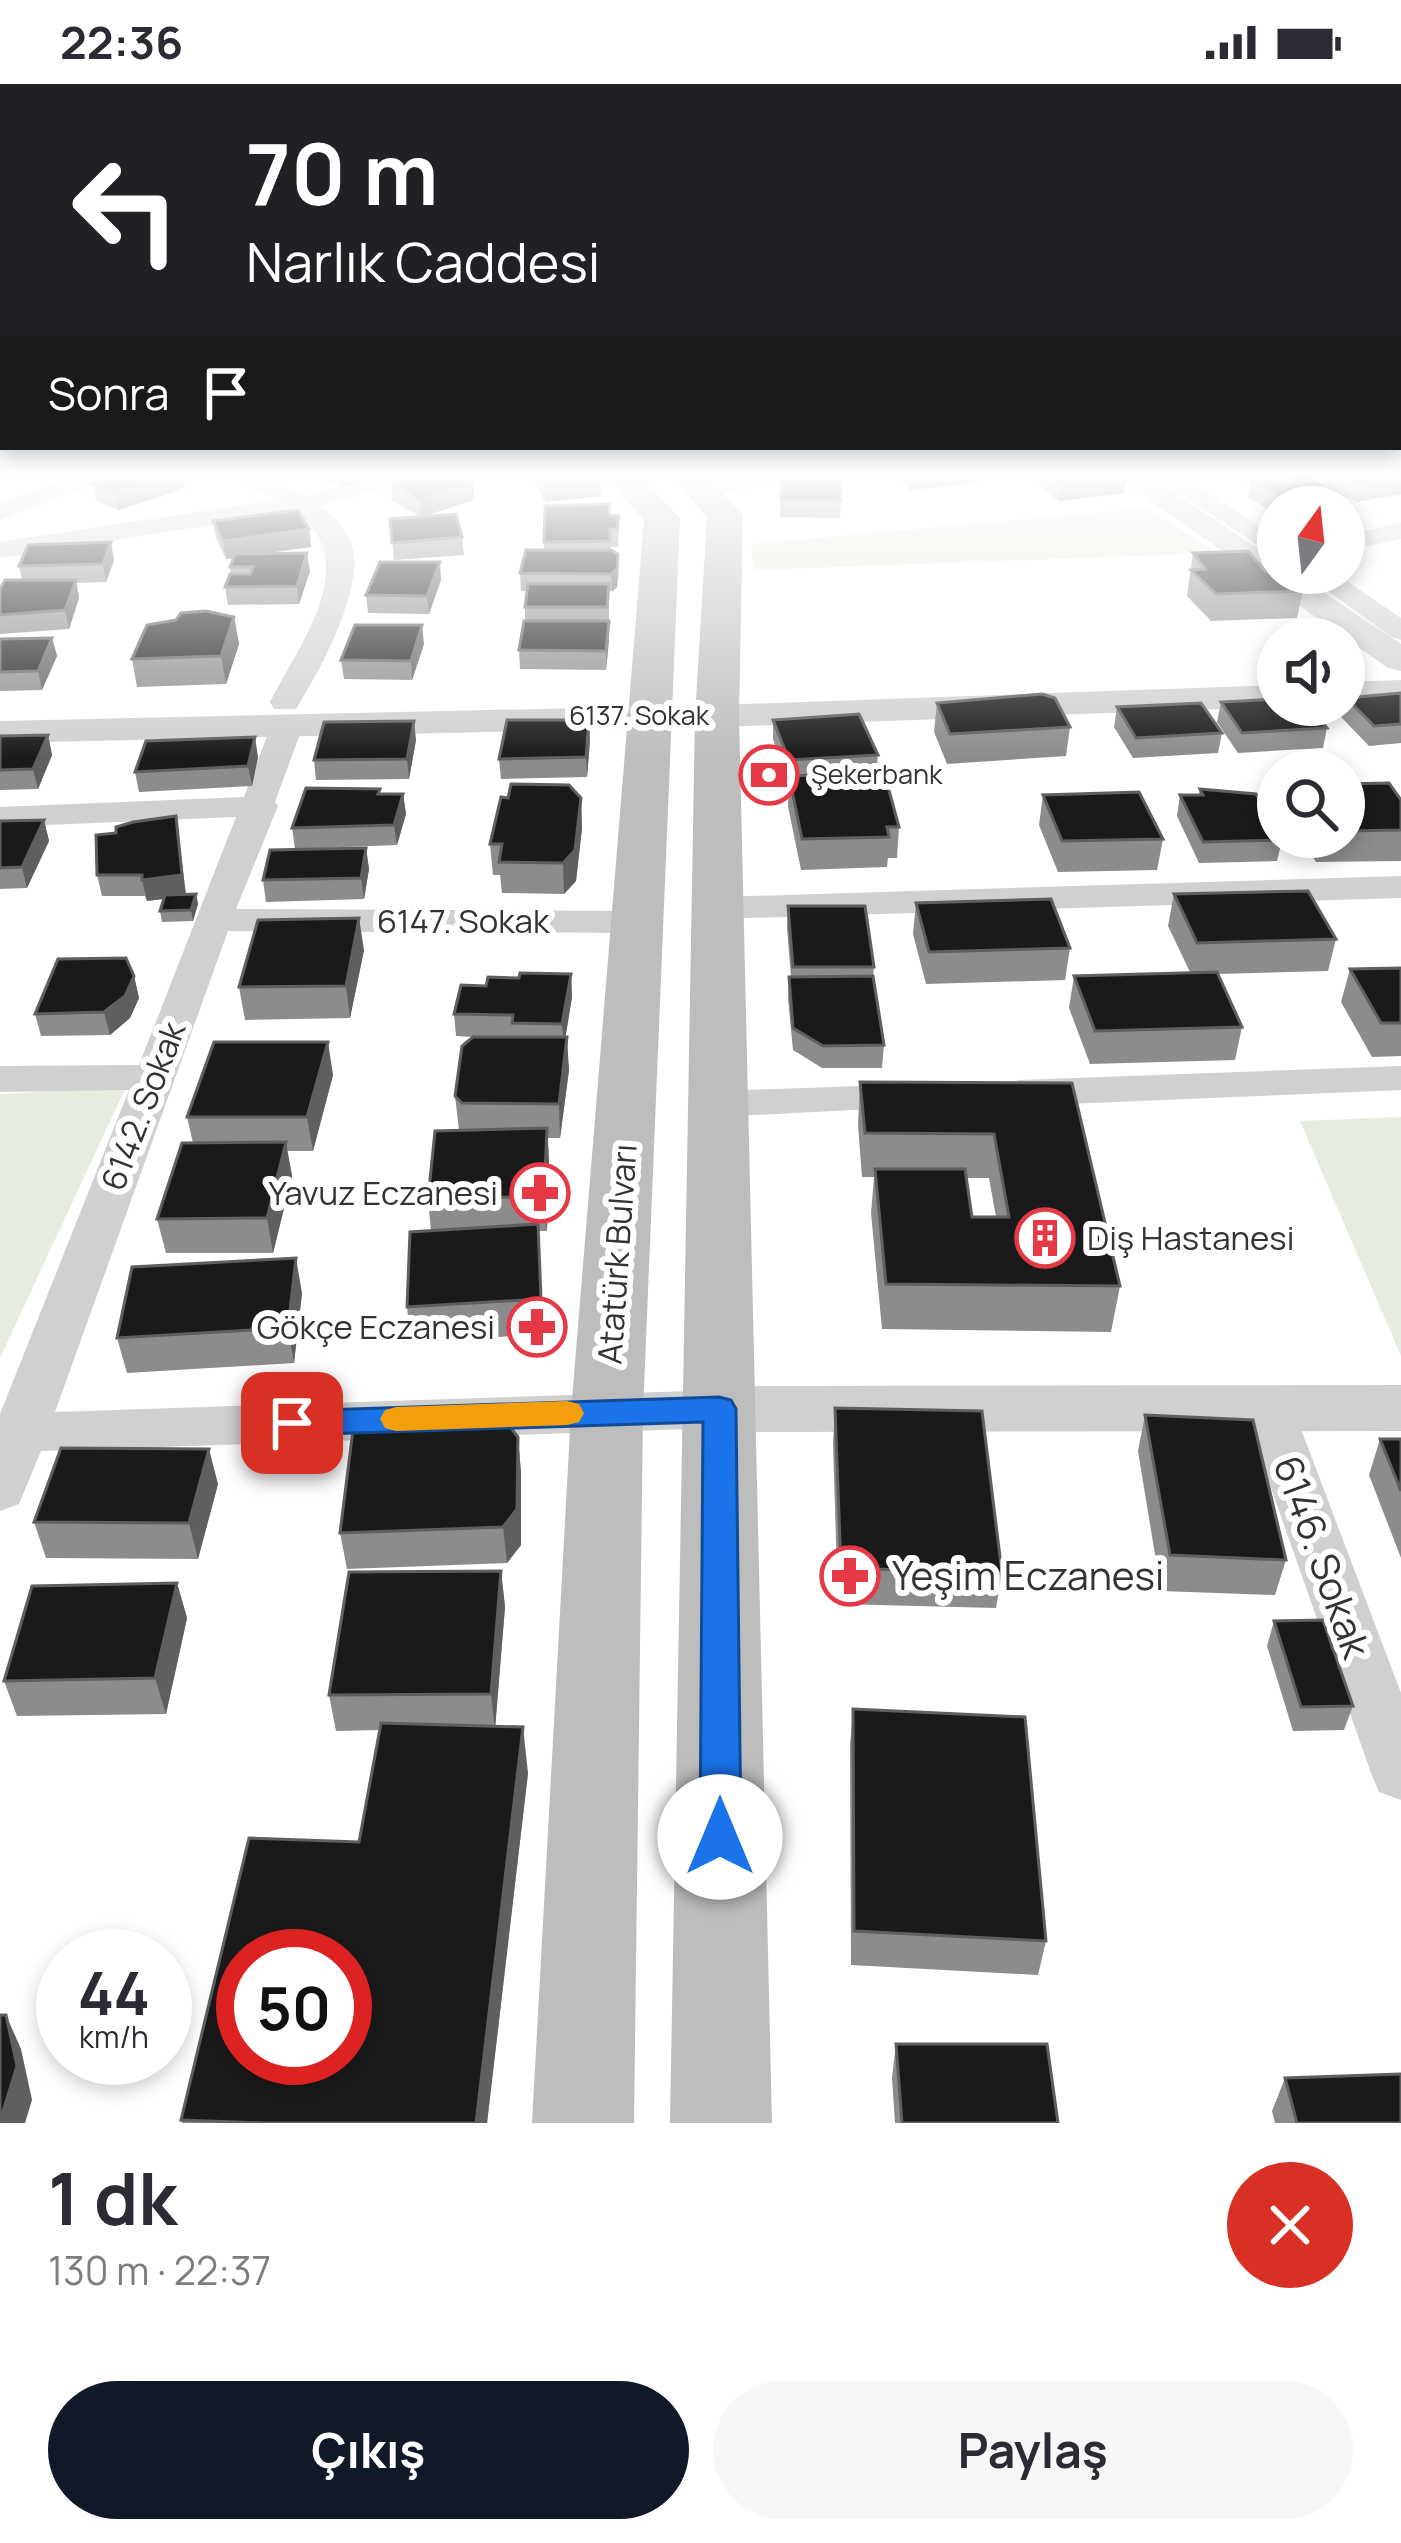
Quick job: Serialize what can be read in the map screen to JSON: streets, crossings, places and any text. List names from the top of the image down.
{
  "streets": {
    "main road": ["Atatürk Bulvarı"],
    "street": [
      "6137. Sokak",
      "6147. Sokak",
      "6142. Sokak",
      "6146. Sokak"
    ]
  },
  "crossings": [
    ["6137. Sokak", "6142. Sokak"],
    ["6137. Sokak", "Atatürk Bulvarı"],
    ["6147. Sokak", "6142. Sokak"],
    ["6147. Sokak", "Atatürk Bulvarı"]
  ],
  "places": {
    "bank": ["Şekerbank"],
    "pharmacy": ["Yavuz Eczanesi", "Gökçe Eczanesi", "Yeşim Eczanesi"],
    "building": ["Diş Hastanesi"]
  },
  "north": "top",
  "page": {
    "status": "22:36",
    "turn": ["70 m", "Narlık Caddesi"],
    "then": "Sonra",
    "speed": "44 km/h",
    "limit": "50",
    "heading": ["1 dk", "130 m · 22:37"],
    "buttons": ["Çıkış", "Paylaş"]
  }
}
